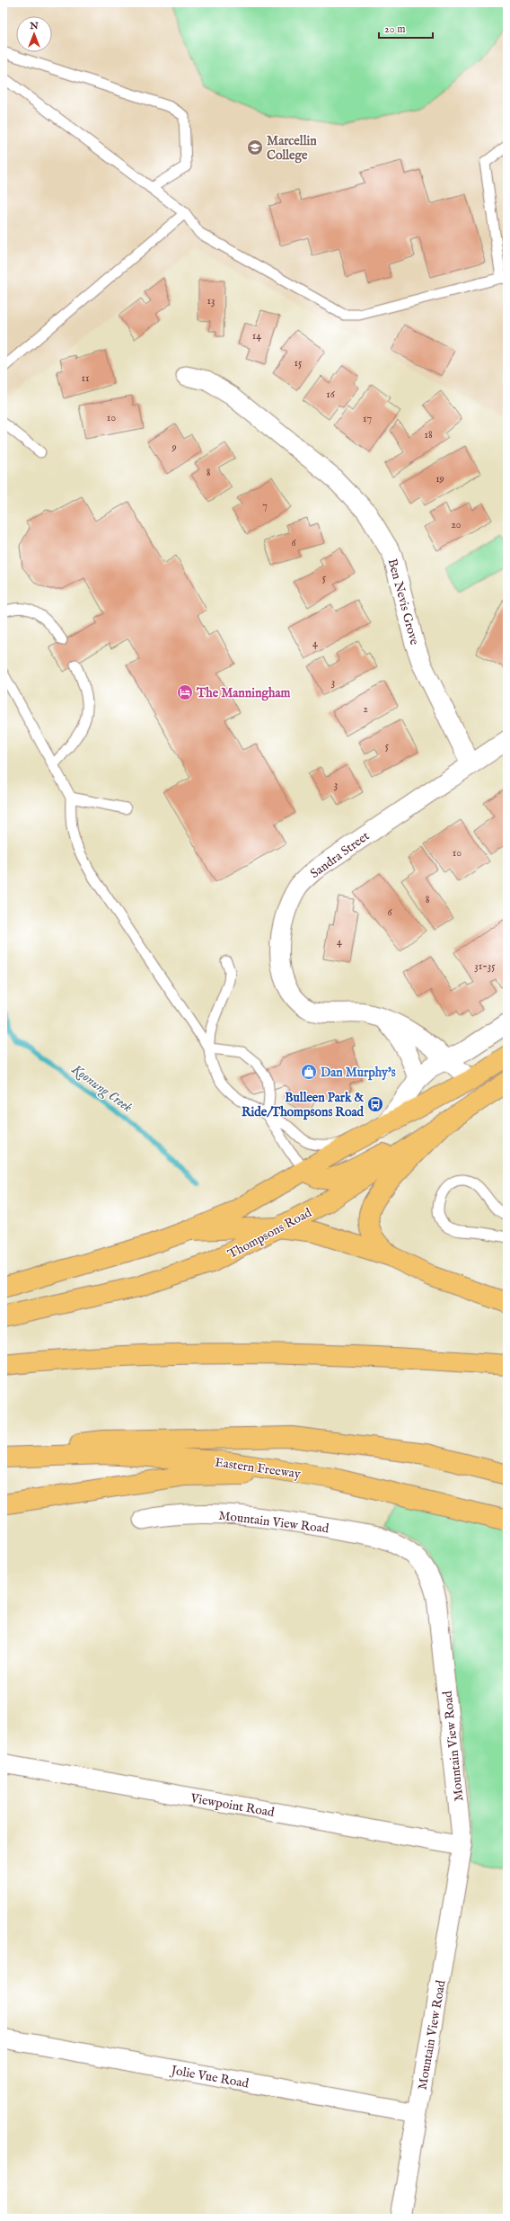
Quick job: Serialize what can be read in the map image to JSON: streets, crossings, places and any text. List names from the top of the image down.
{
  "streets": {
    "main road": ["Thompsons Road", "Eastern Freeway"],
    "street": [
      "Ben Nevis Grove",
      "Sandra Street",
      "Mountain View Road",
      "Viewpoint Road",
      "Jolie Vue Road"
    ]
  },
  "crossings": [
    ["Ben Nevis Grove", "Sandra Street"],
    ["Mountain View Road", "Viewpoint Road"],
    ["Mountain View Road", "Jolie Vue Road"]
  ],
  "water": ["Koonung Creek"],
  "places": {
    "school or university": ["Marcellin College"],
    "hotel": ["The Manningham"],
    "shop": ["Dan Murphy's"],
    "bus stop": ["Bulleen Park & Ride/Thompsons Road"]
  },
  "house_numbers": [
    "13",
    "14",
    "15",
    "11",
    "16",
    "10",
    "17",
    "18",
    "9",
    "8",
    "19",
    "7",
    "20",
    "6",
    "5",
    "4",
    "3",
    "2",
    "5",
    "3",
    "10",
    "8",
    "6",
    "4",
    "31-35"
  ],
  "scale_bar": "20 m",
  "north": "top"
}
